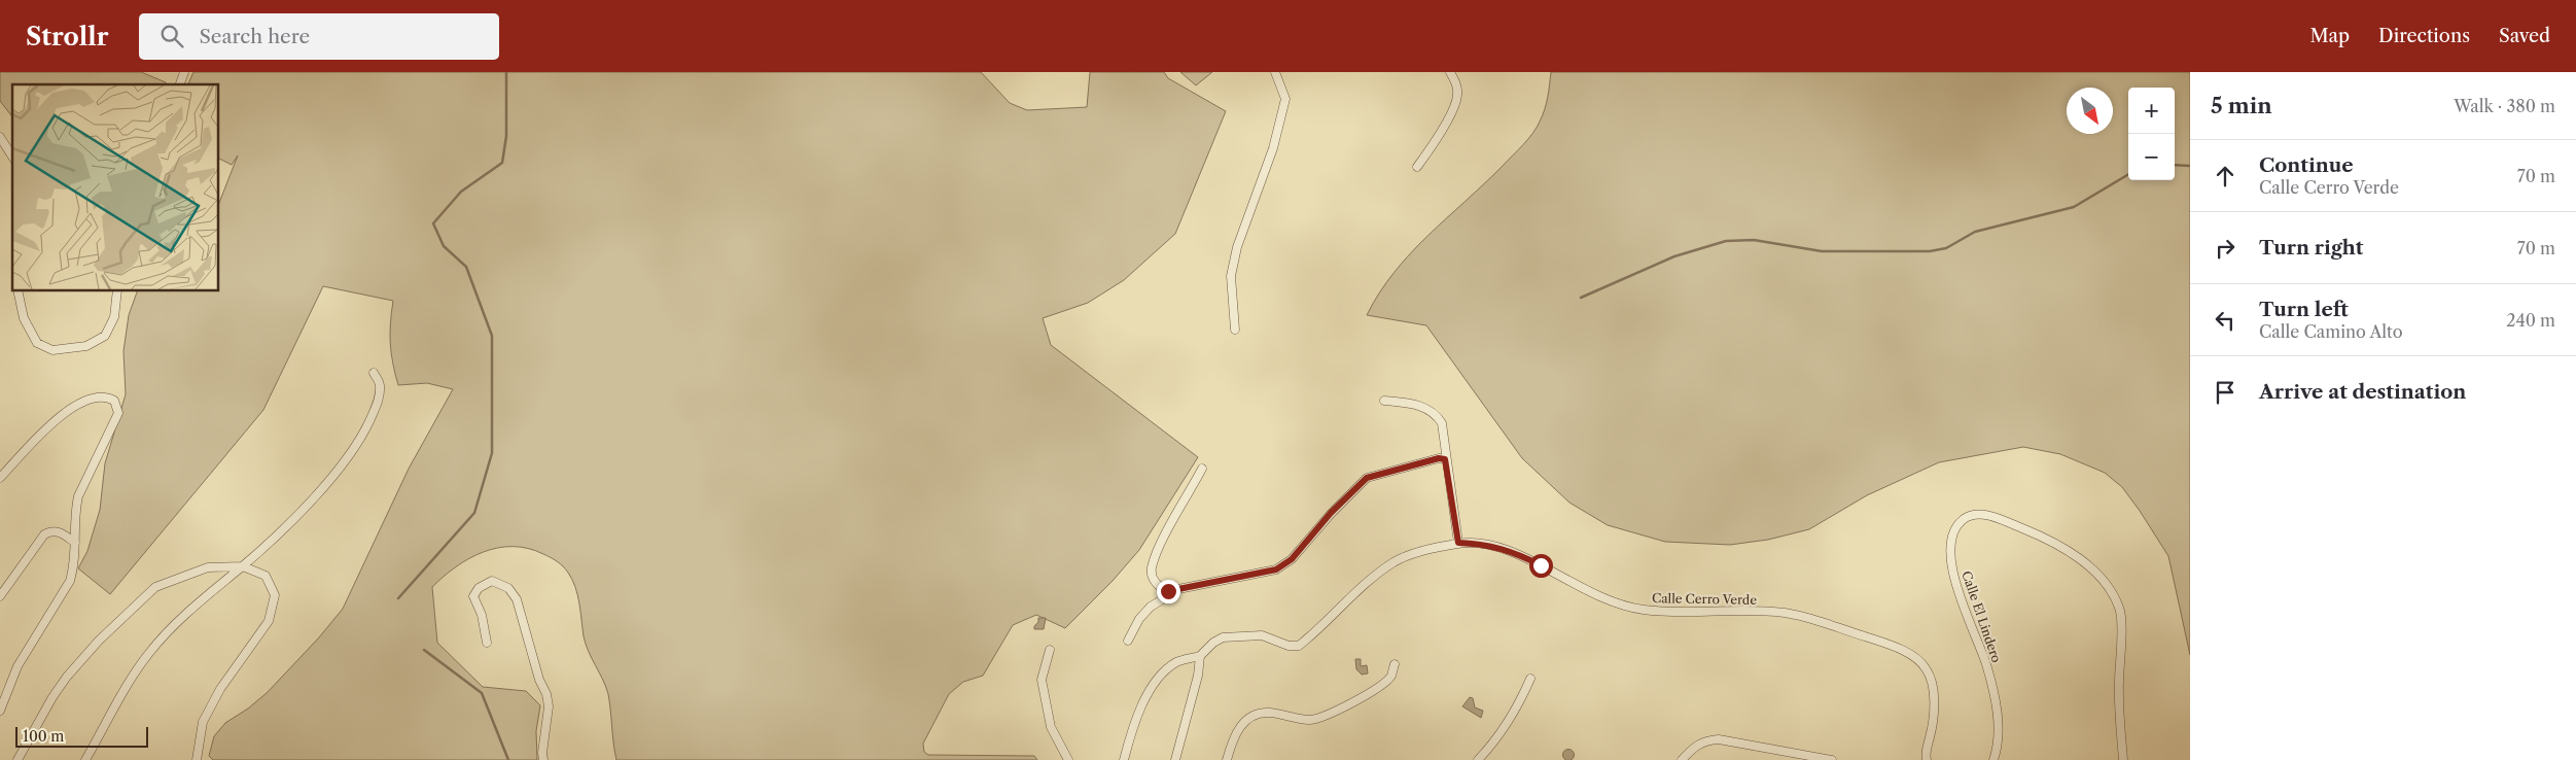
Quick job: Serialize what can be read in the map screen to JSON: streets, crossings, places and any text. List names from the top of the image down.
{
  "streets": {
    "street": ["Calle Cerro Verde", "Calle El Lindero"]
  },
  "scale_bar": "100 m",
  "north": "bottom right",
  "page": {
    "header": "Strollr",
    "search": "Search here",
    "nav": ["Map", "Directions", "Saved"],
    "heading": ["5 min", "Walk · 380 m"],
    "map_buttons": ["+", "−"],
    "list": [
      ["Continue", "Calle Cerro Verde", "70 m"],
      ["Turn right", "70 m"],
      ["Turn left", "Calle Camino Alto", "240 m"],
      "Arrive at destination"
    ],
    "scale": "100 m"
  }
}
